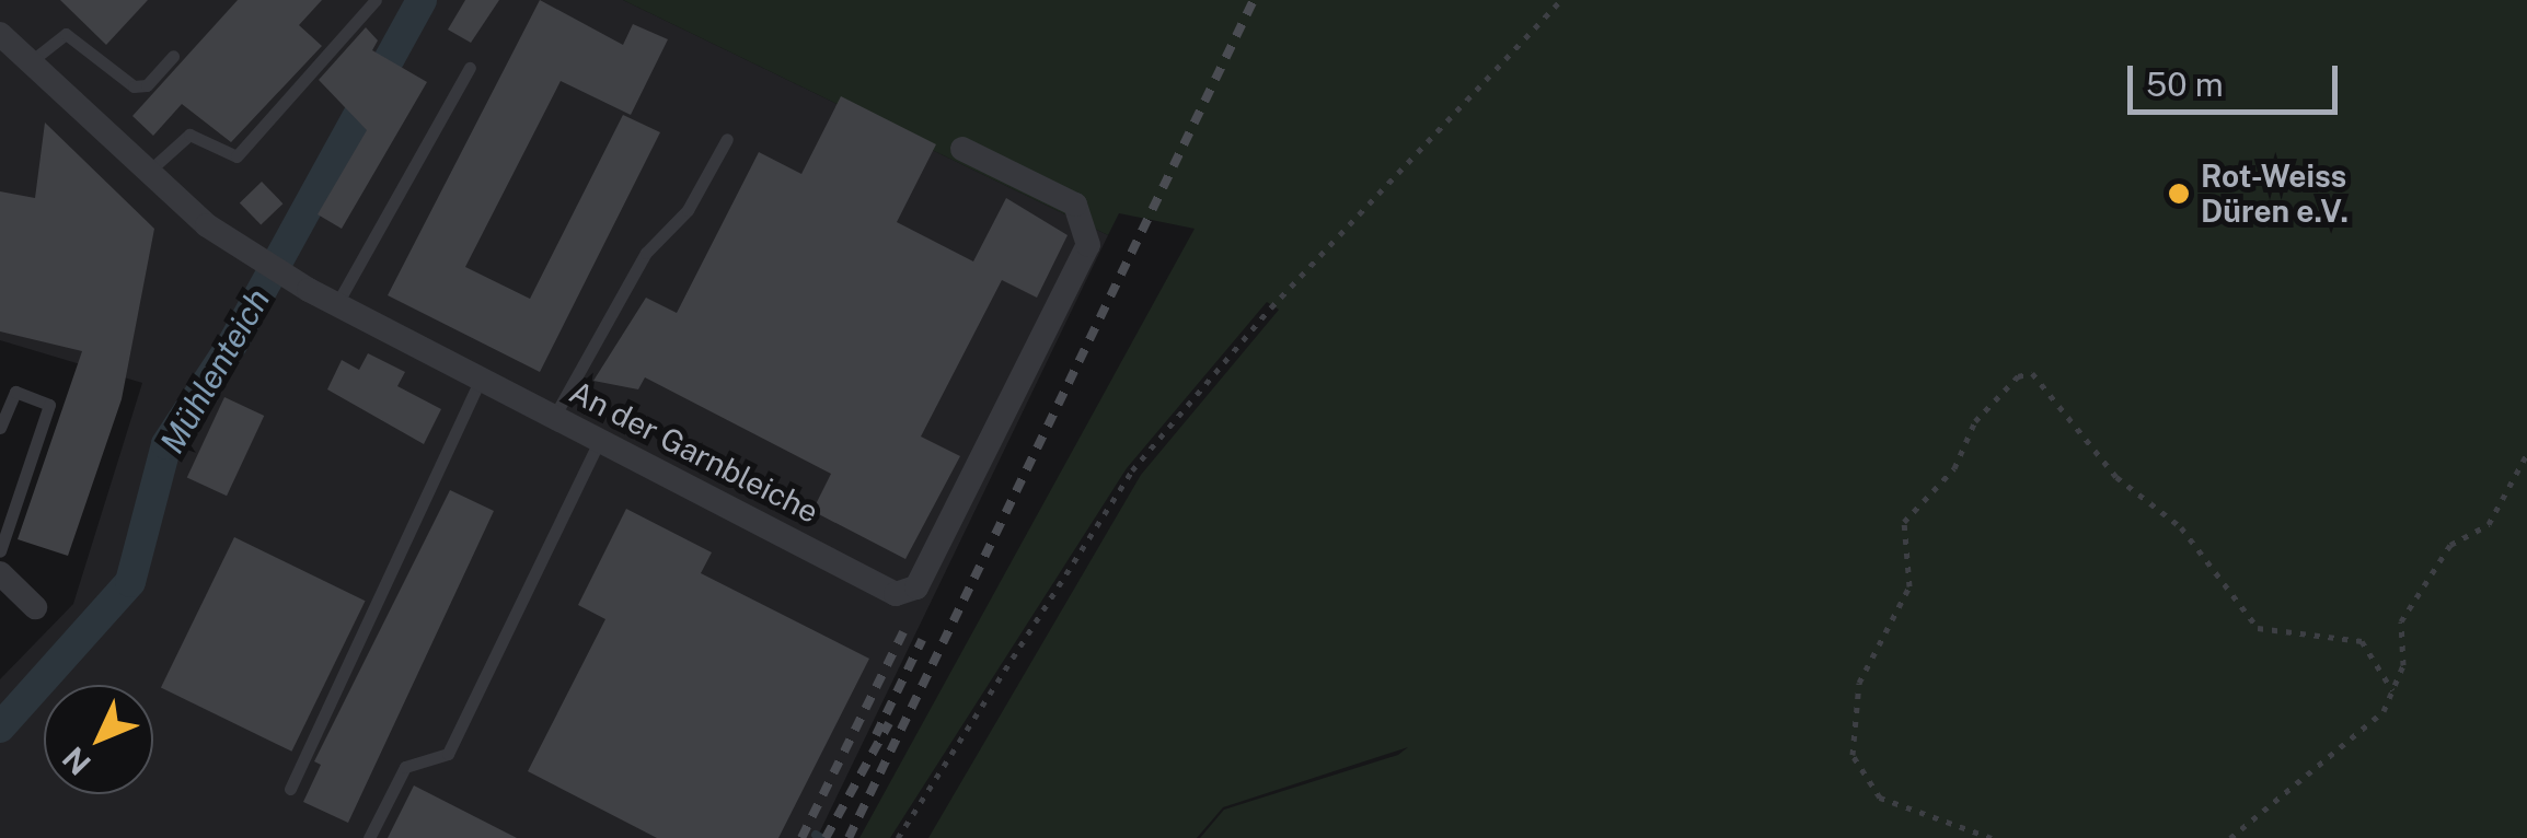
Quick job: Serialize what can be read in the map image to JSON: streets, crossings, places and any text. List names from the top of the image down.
{
  "streets": {
    "street": ["An der Garnbleiche"]
  },
  "water": ["Mühlenteich"],
  "places": ["Rot-Weiss Düren e.V."],
  "scale_bar": "50 m",
  "north": "bottom left"
}
